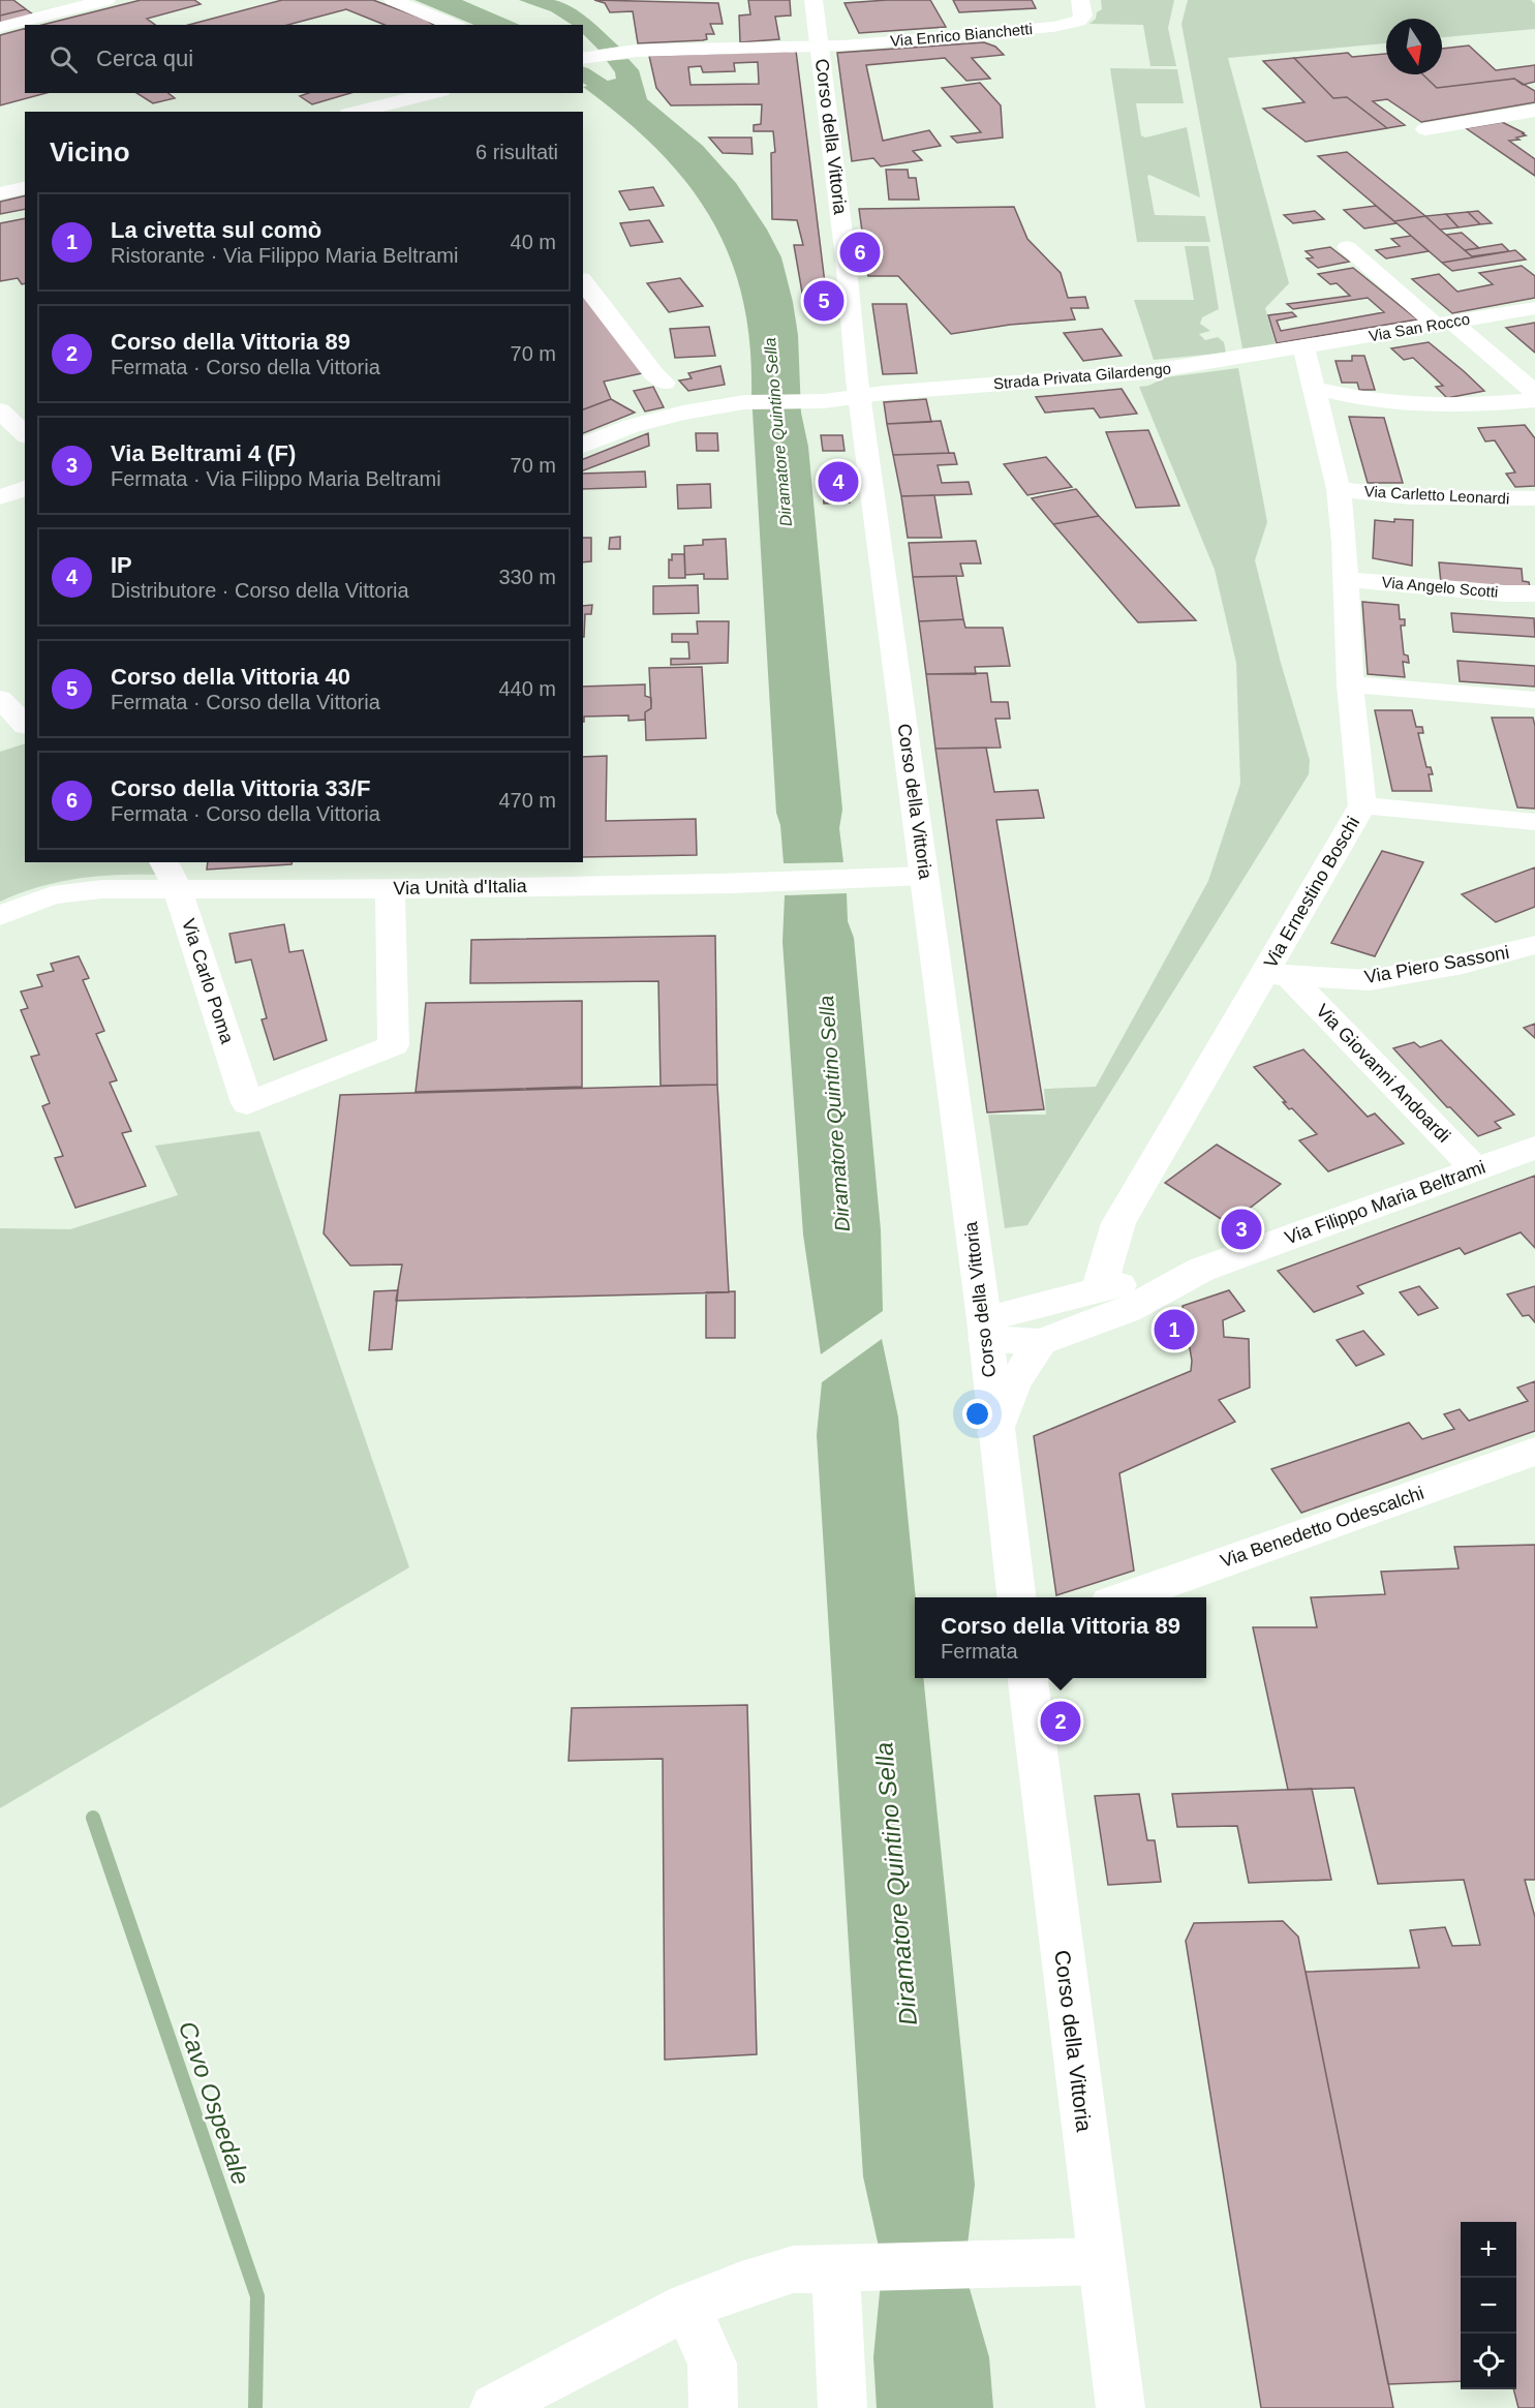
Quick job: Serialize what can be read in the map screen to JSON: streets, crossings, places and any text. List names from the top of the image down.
{
  "streets": {
    "street": [
      "Via Enrico Bianchetti",
      "Corso della Vittoria",
      "Via San Rocco",
      "Strada Privata Gilardengo",
      "Via Carletto Leonardi",
      "Via Angelo Scotti",
      "Via Unità d'Italia",
      "Via Ernestino Boschi",
      "Via Piero Sassoni",
      "Via Carlo Poma",
      "Via Giovanni Andoardi",
      "Via Filippo Maria Beltrami",
      "Via Benedetto Odescalchi"
    ]
  },
  "crossings": [
    ["Via Enrico Bianchetti", "Corso della Vittoria"],
    ["Corso della Vittoria", "Strada Privata Gilardengo"],
    ["Corso della Vittoria", "Via Unità d'Italia"],
    ["Corso della Vittoria", "Via Filippo Maria Beltrami"],
    ["Via San Rocco", "Strada Privata Gilardengo"],
    ["Via San Rocco", "Via Ernestino Boschi"],
    ["Strada Privata Gilardengo", "Via Ernestino Boschi"],
    ["Via Carletto Leonardi", "Via Ernestino Boschi"],
    ["Via Angelo Scotti", "Via Ernestino Boschi"],
    ["Via Unità d'Italia", "Via Carlo Poma"],
    ["Via Ernestino Boschi", "Via Piero Sassoni"],
    ["Via Ernestino Boschi", "Via Giovanni Andoardi"],
    ["Via Ernestino Boschi", "Via Filippo Maria Beltrami"],
    ["Via Piero Sassoni", "Via Giovanni Andoardi"],
    ["Via Giovanni Andoardi", "Via Filippo Maria Beltrami"]
  ],
  "water": ["Diramatore Quintino Sella", "Cavo Ospedale"],
  "north": "bottom",
  "page": {
    "search": "Cerca qui",
    "heading": ["Vicino", "6 risultati"],
    "list": [
      {
        "mark": "1",
        "name": "La civetta sul comò",
        "note": "Ristorante · Via Filippo Maria Beltrami",
        "value": "40 m"
      },
      {
        "mark": "2",
        "name": "Corso della Vittoria 89",
        "note": "Fermata · Corso della Vittoria",
        "value": "70 m"
      },
      {
        "mark": "3",
        "name": "Via Beltrami 4 (F)",
        "note": "Fermata · Via Filippo Maria Beltrami",
        "value": "70 m"
      },
      {
        "mark": "4",
        "name": "IP",
        "note": "Distributore · Corso della Vittoria",
        "value": "330 m"
      },
      {
        "mark": "5",
        "name": "Corso della Vittoria 40",
        "note": "Fermata · Corso della Vittoria",
        "value": "440 m"
      },
      {
        "mark": "6",
        "name": "Corso della Vittoria 33/F",
        "note": "Fermata · Corso della Vittoria",
        "value": "470 m"
      }
    ],
    "pins": [
      "6",
      "5",
      "4",
      "3",
      "1",
      "2"
    ],
    "popup": ["Corso della Vittoria 89", "Fermata"],
    "map_buttons": ["+", "−"]
  }
}
